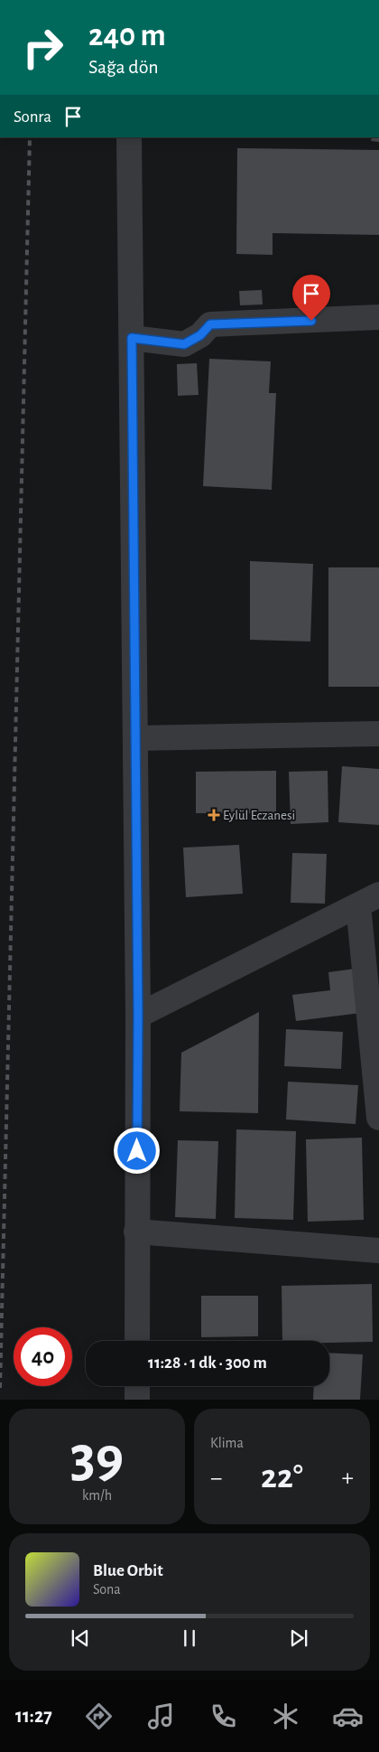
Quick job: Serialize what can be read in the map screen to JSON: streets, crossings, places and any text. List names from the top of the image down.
{
  "places": {
    "health": ["Eylül Eczanesi"]
  },
  "page": {
    "turn": ["240 m", "Sağa dön"],
    "then": "Sonra",
    "limit": "40",
    "trip": "11:28 · 1 dk · 300 m",
    "tile": [
      ["39", "km/h"],
      "Klima"
    ],
    "heat": ["−", "22°", "+"],
    "song": ["Blue Orbit", "Sona"],
    "tabs": "11:27"
  }
}
